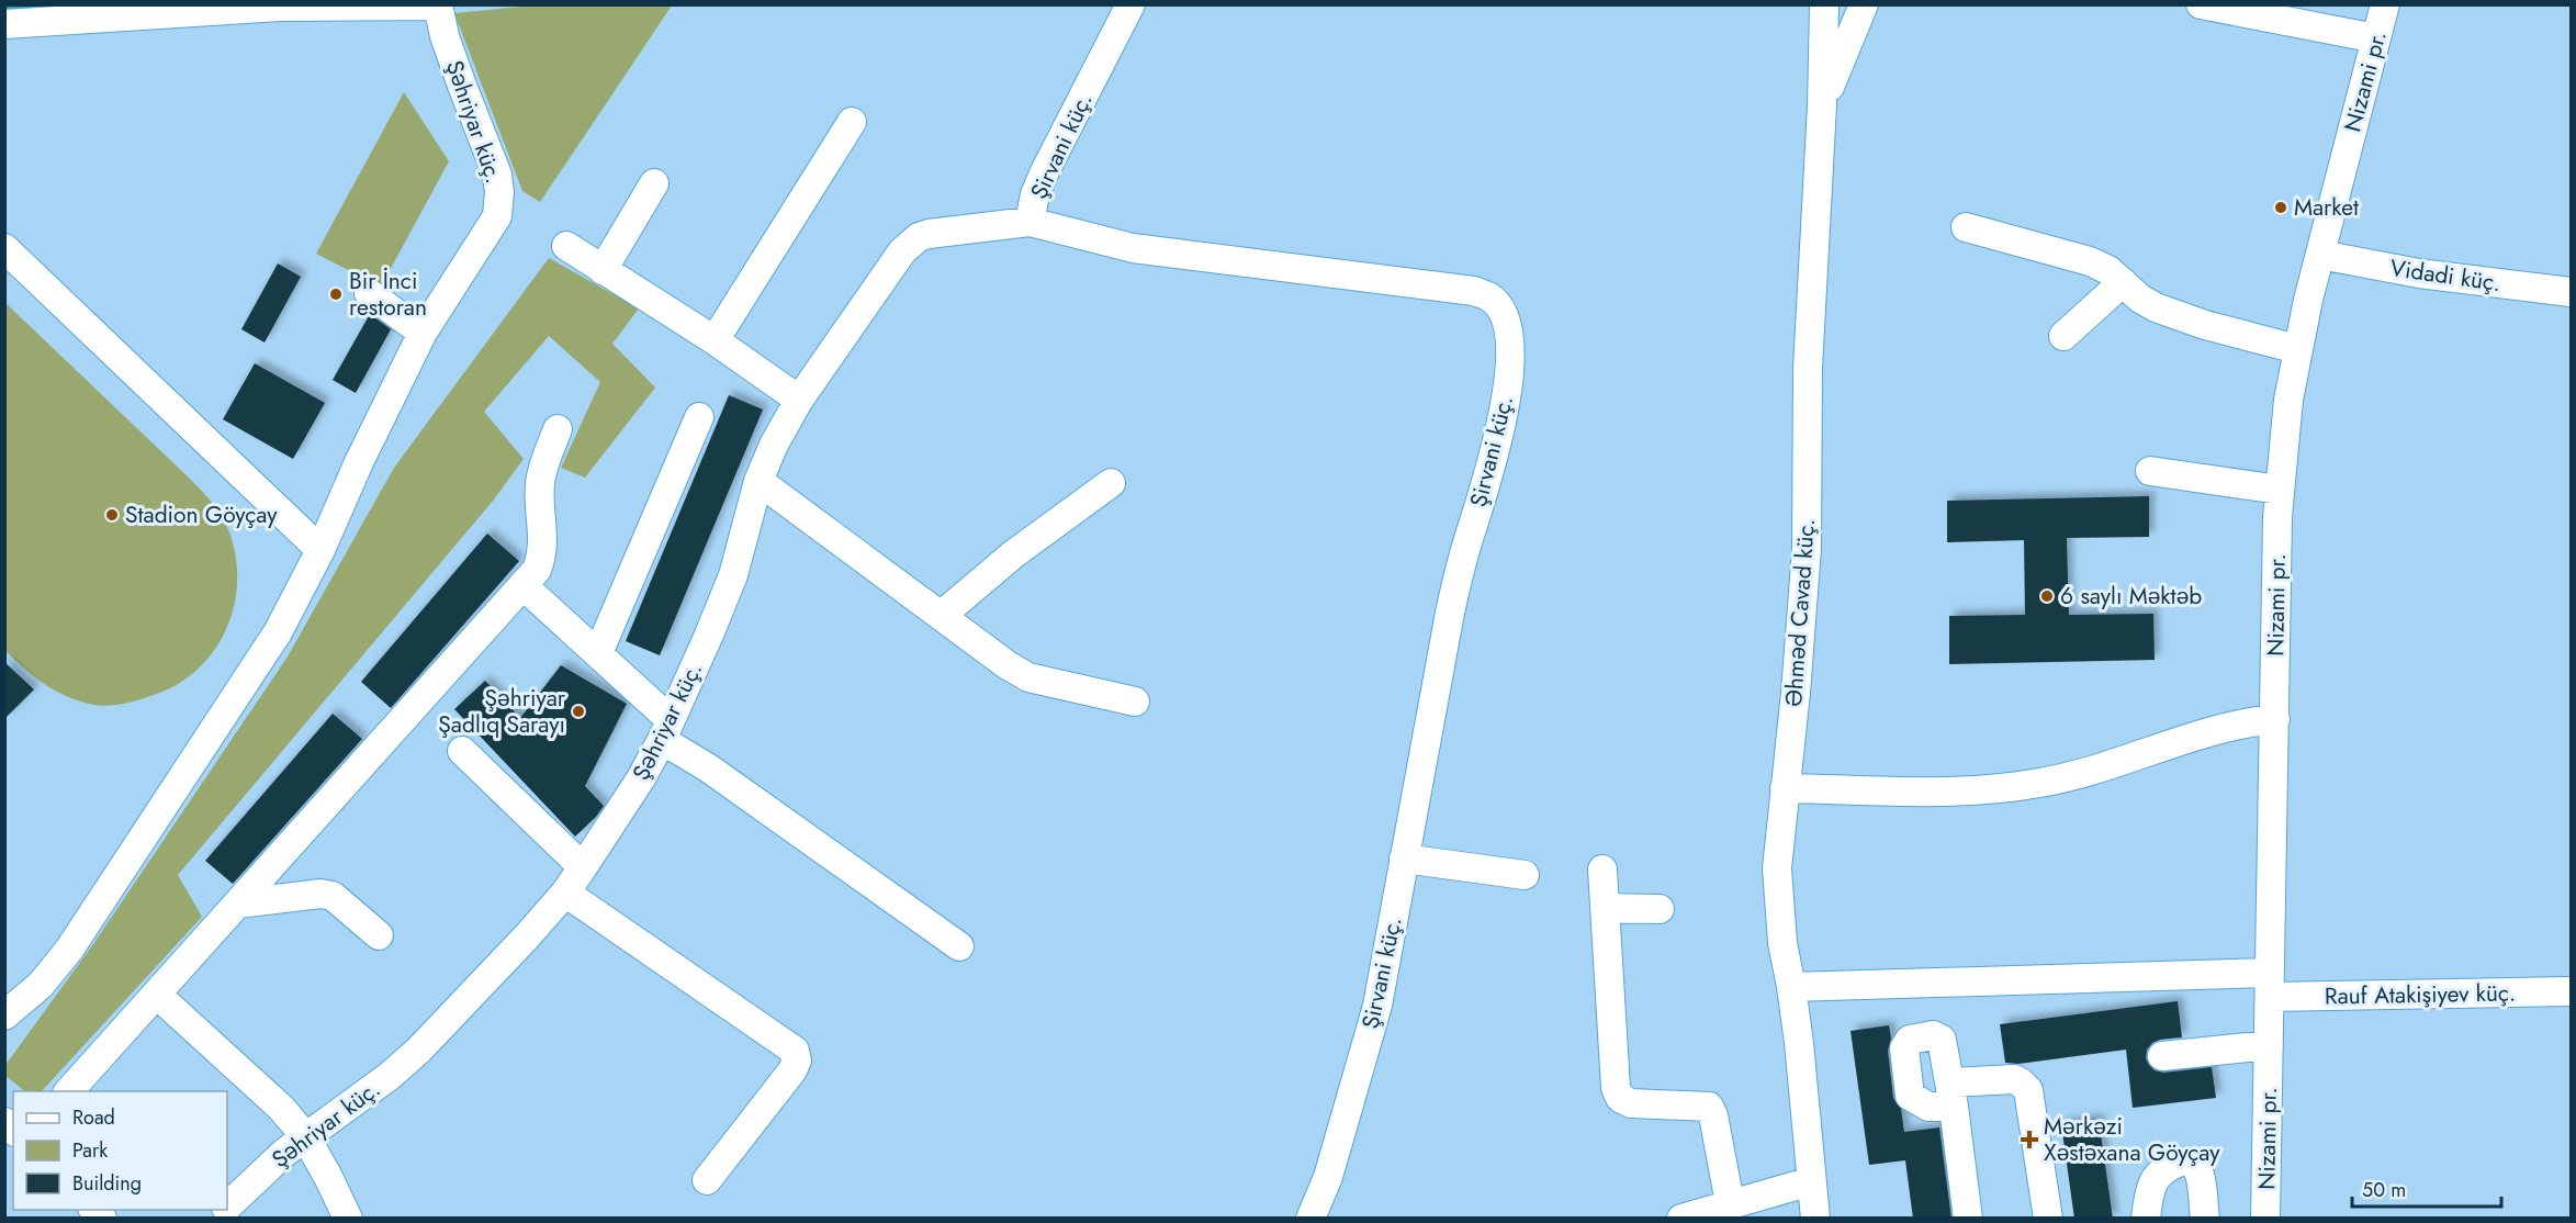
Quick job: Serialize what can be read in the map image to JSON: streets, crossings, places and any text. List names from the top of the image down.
{
  "streets": {
    "street": [
      "Nizami pr.",
      "Şəhriyar küç.",
      "Şirvani küç.",
      "Vidadi küç.",
      "Əhməd Cavad küç.",
      "Rauf Atakişiyev küç."
    ]
  },
  "crossings": [
    ["Nizami pr.", "Vidadi küç."],
    ["Nizami pr.", "Rauf Atakişiyev küç."],
    ["Şəhriyar küç.", "Şirvani küç."],
    ["Əhməd Cavad küç.", "Rauf Atakişiyev küç."]
  ],
  "places": {
    "other": [
      "Market",
      "Bir İnci restoran",
      "Stadion Göyçay",
      "6 saylı Məktəb",
      "Şəhriyar Şadlıq Sarayı"
    ],
    "health": ["Mərkəzi Xəstəxana Göyçay"]
  },
  "legend": ["Road", "Park", "Building"],
  "scale_bar": "50 m"
}
